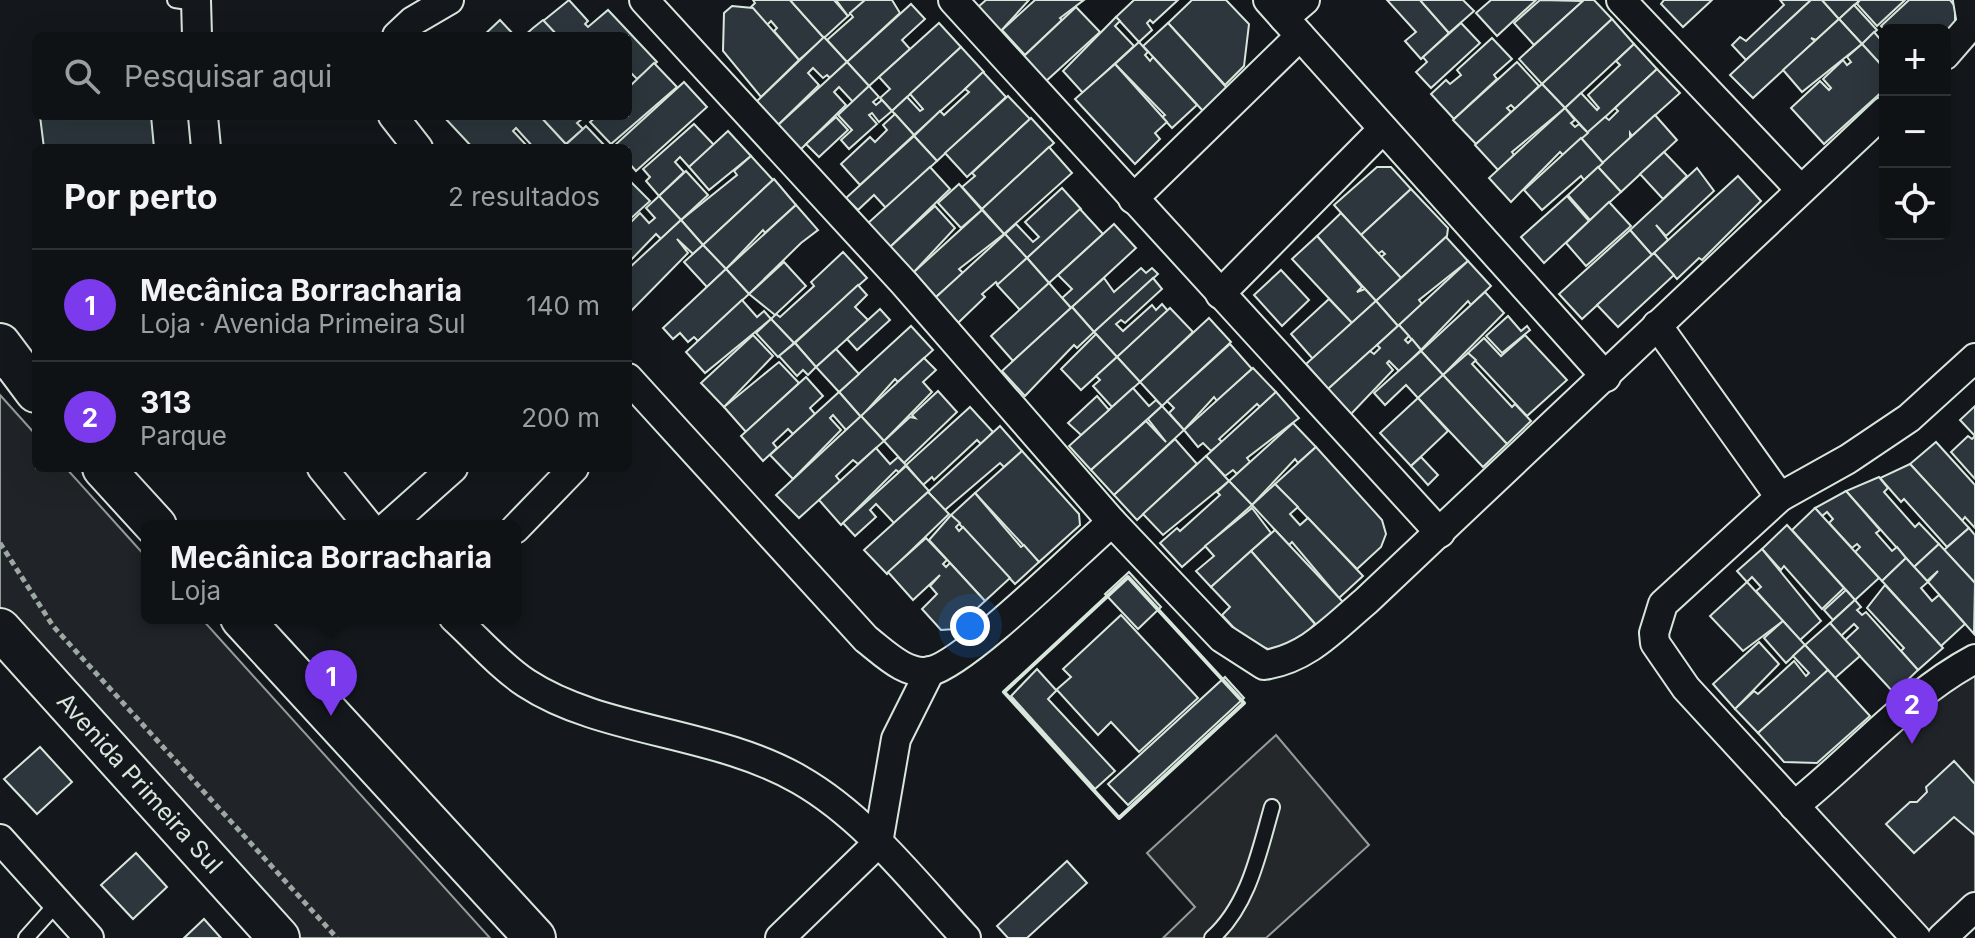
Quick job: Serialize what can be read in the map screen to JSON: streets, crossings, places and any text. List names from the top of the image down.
{
  "streets": {
    "main road": ["Avenida Primeira Sul"]
  },
  "page": {
    "map_buttons": ["+", "−"],
    "search": "Pesquisar aqui",
    "heading": ["Por perto", "2 resultados"],
    "list": [
      {
        "mark": "1",
        "name": "Mecânica Borracharia",
        "note": "Loja · Avenida Primeira Sul",
        "value": "140 m"
      },
      {
        "mark": "2",
        "name": "313",
        "note": "Parque",
        "value": "200 m"
      }
    ],
    "popup": ["Mecânica Borracharia", "Loja"],
    "pins": ["1", "2"]
  }
}
